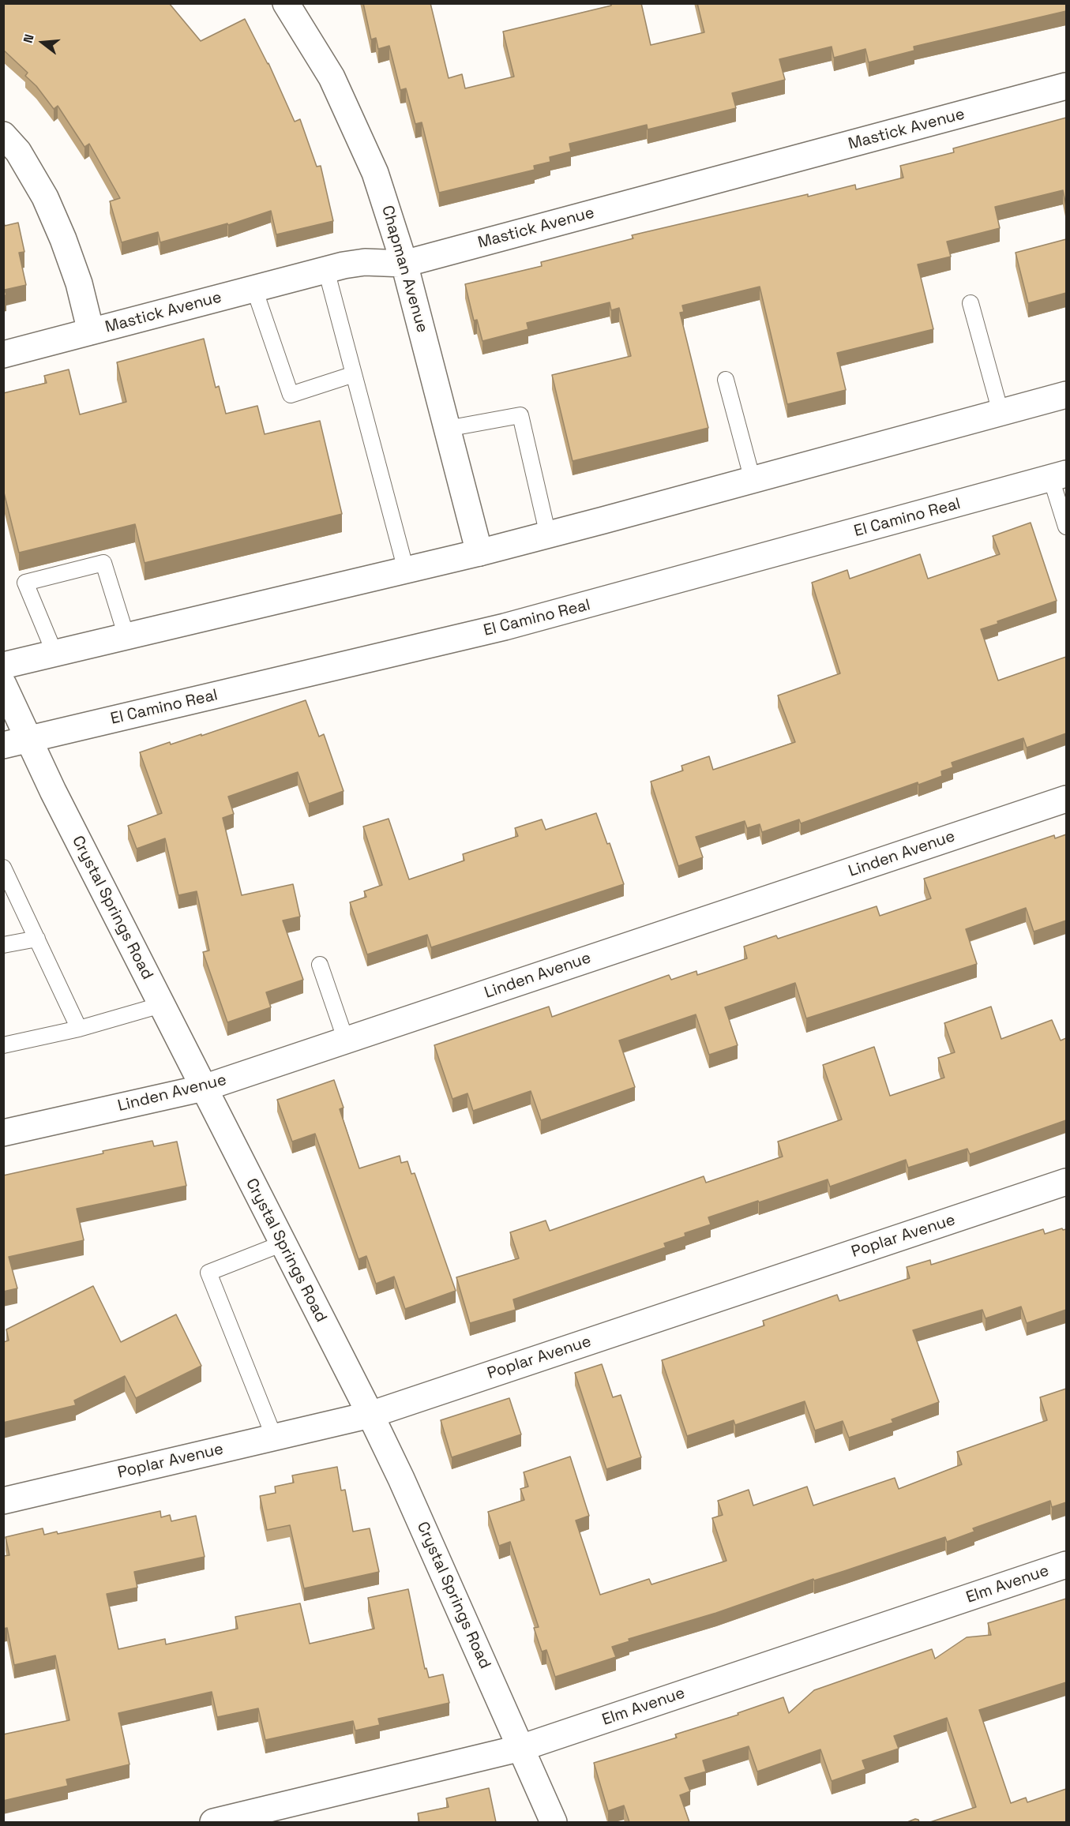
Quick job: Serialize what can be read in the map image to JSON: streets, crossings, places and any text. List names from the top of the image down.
{
  "streets": {
    "street": [
      "Mastick Avenue",
      "Chapman Avenue",
      "El Camino Real",
      "Linden Avenue",
      "Crystal Springs Road",
      "Poplar Avenue",
      "Elm Avenue"
    ]
  },
  "crossings": [
    ["Mastick Avenue", "Chapman Avenue"],
    ["El Camino Real", "Crystal Springs Road"],
    ["Linden Avenue", "Crystal Springs Road"],
    ["Crystal Springs Road", "Poplar Avenue"],
    ["Crystal Springs Road", "Elm Avenue"]
  ],
  "north": "left"
}
